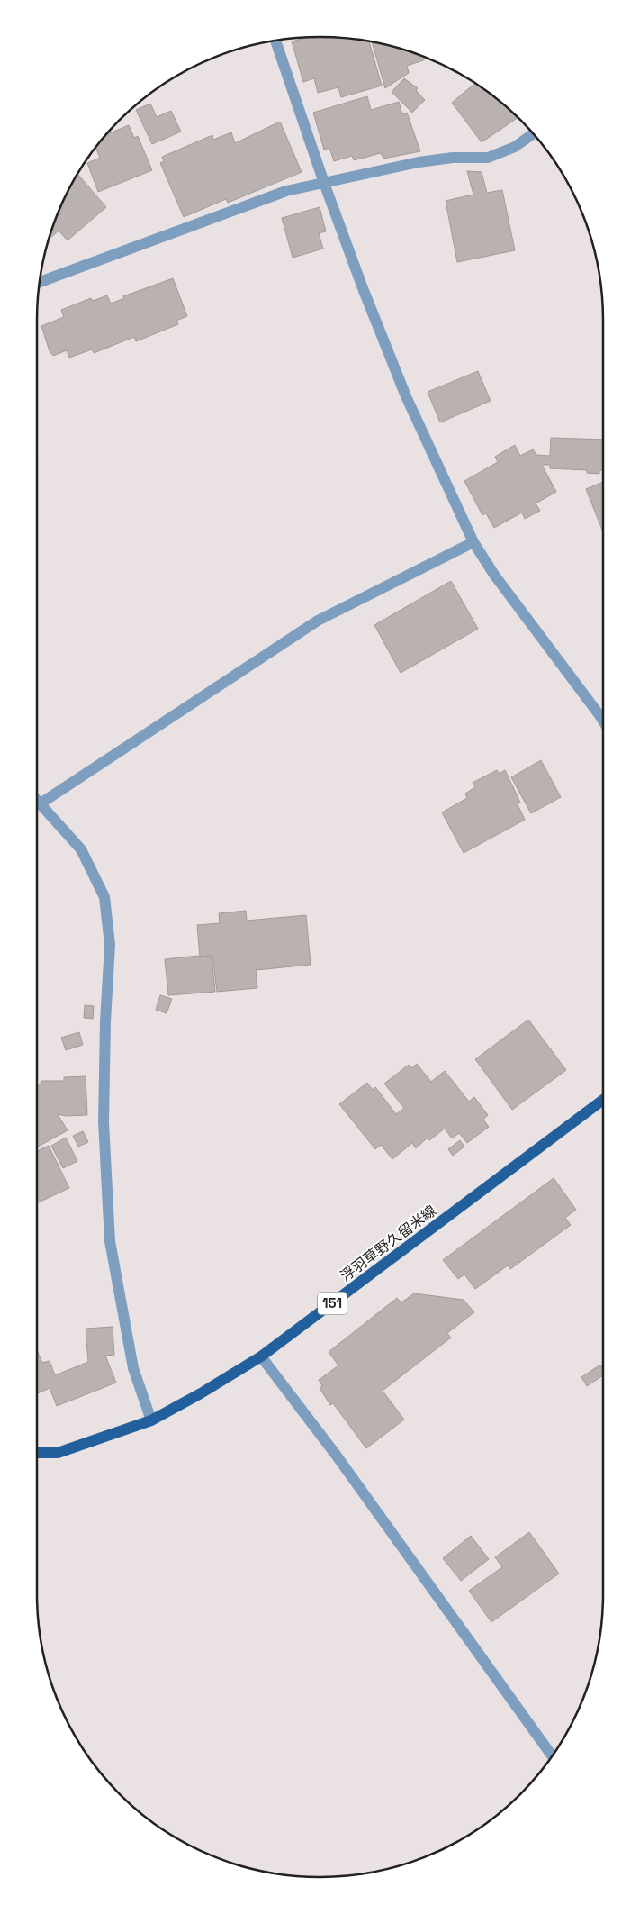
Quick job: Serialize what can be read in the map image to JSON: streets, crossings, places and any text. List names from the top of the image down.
{
  "streets": {
    "main road": ["浮羽草野久留米線", "151"]
  }
}
